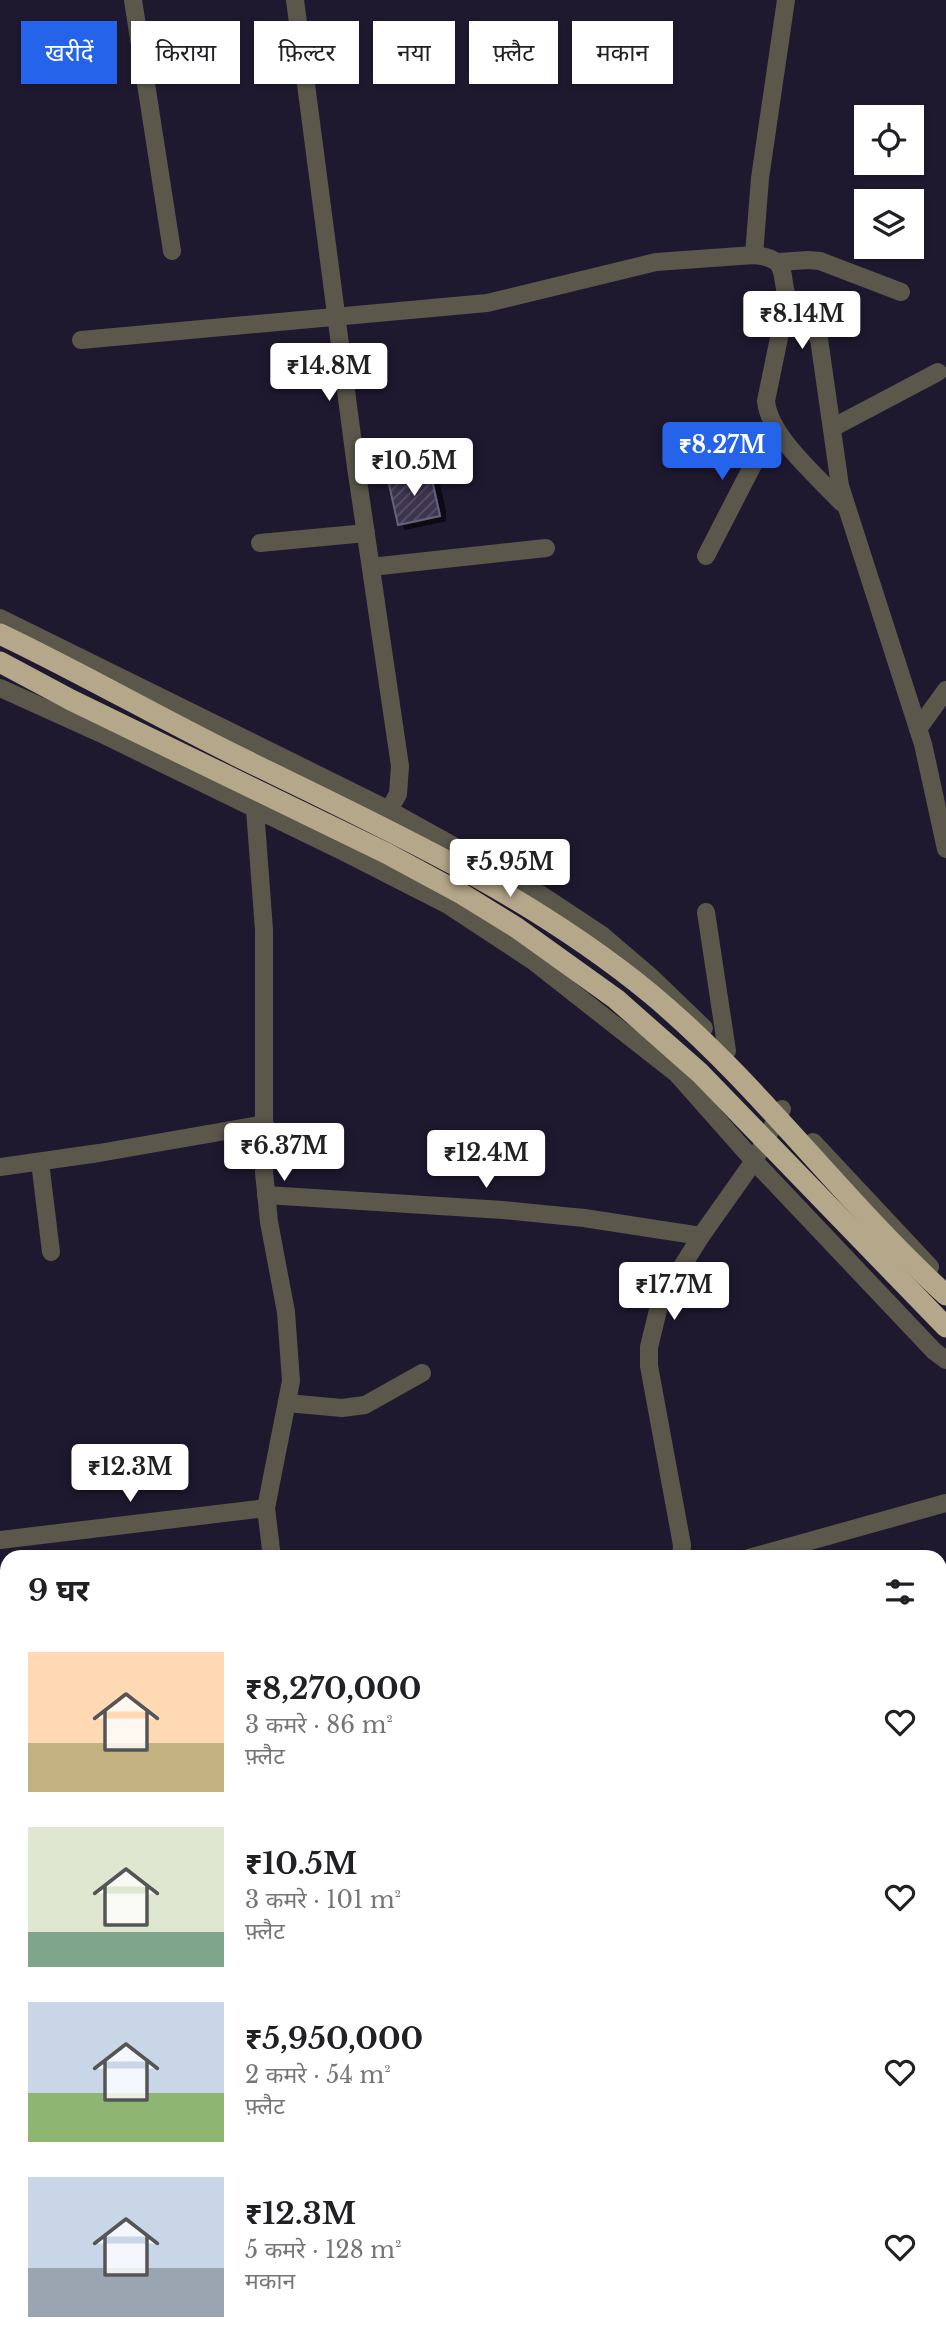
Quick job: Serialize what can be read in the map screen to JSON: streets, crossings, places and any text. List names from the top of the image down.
{
  "page": {
    "chip": [
      "खरीदें",
      "किराया",
      "फ़िल्टर",
      "नया",
      "फ़्लैट",
      "मकान"
    ],
    "price": [
      "₹8.14M",
      "₹14.8M",
      "₹8.27M",
      "₹10.5M",
      "₹5.95M",
      "₹6.37M",
      "₹12.4M",
      "₹17.7M",
      "₹12.3M"
    ],
    "heading": "9 घर",
    "list": [
      {
        "name": "₹8,270,000",
        "note": "3 कमरे · 86 m² · फ़्लैट"
      },
      {
        "name": "₹10.5M",
        "note": "3 कमरे · 101 m² · फ़्लैट"
      },
      {
        "name": "₹5,950,000",
        "note": "2 कमरे · 54 m² · फ़्लैट"
      },
      {
        "name": "₹12.3M",
        "note": "5 कमरे · 128 m² · मकान"
      }
    ]
  }
}
